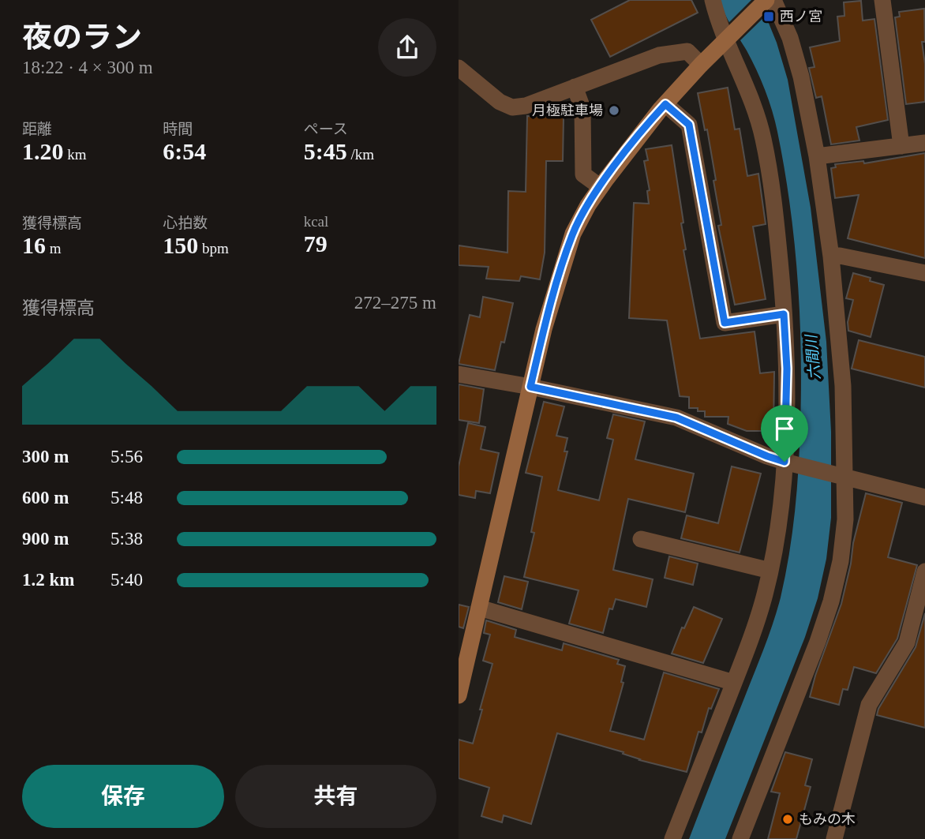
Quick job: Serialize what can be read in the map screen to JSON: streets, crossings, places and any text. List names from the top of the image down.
{
  "water": ["六間川"],
  "places": {
    "transit": ["西ノ宮"],
    "other": ["月極駐車場", "もみの木"]
  },
  "page": {
    "heading": ["夜のラン", "18:22 · 4 × 300 m"],
    "stats": [
      ["距離", "1.20 km"],
      ["時間", "6:54"],
      ["ペース", "5:45 /km"],
      ["獲得標高", "16 m"],
      ["心拍数", "150 bpm"],
      ["kcal", "79"]
    ],
    "chart": ["獲得標高", "272–275 m"],
    "list": [
      {
        "name": "300 m",
        "note": "5:56"
      },
      {
        "name": "600 m",
        "note": "5:48"
      },
      {
        "name": "900 m",
        "note": "5:38"
      },
      {
        "name": "1.2 km",
        "note": "5:40"
      }
    ],
    "buttons": ["保存", "共有"]
  }
}
